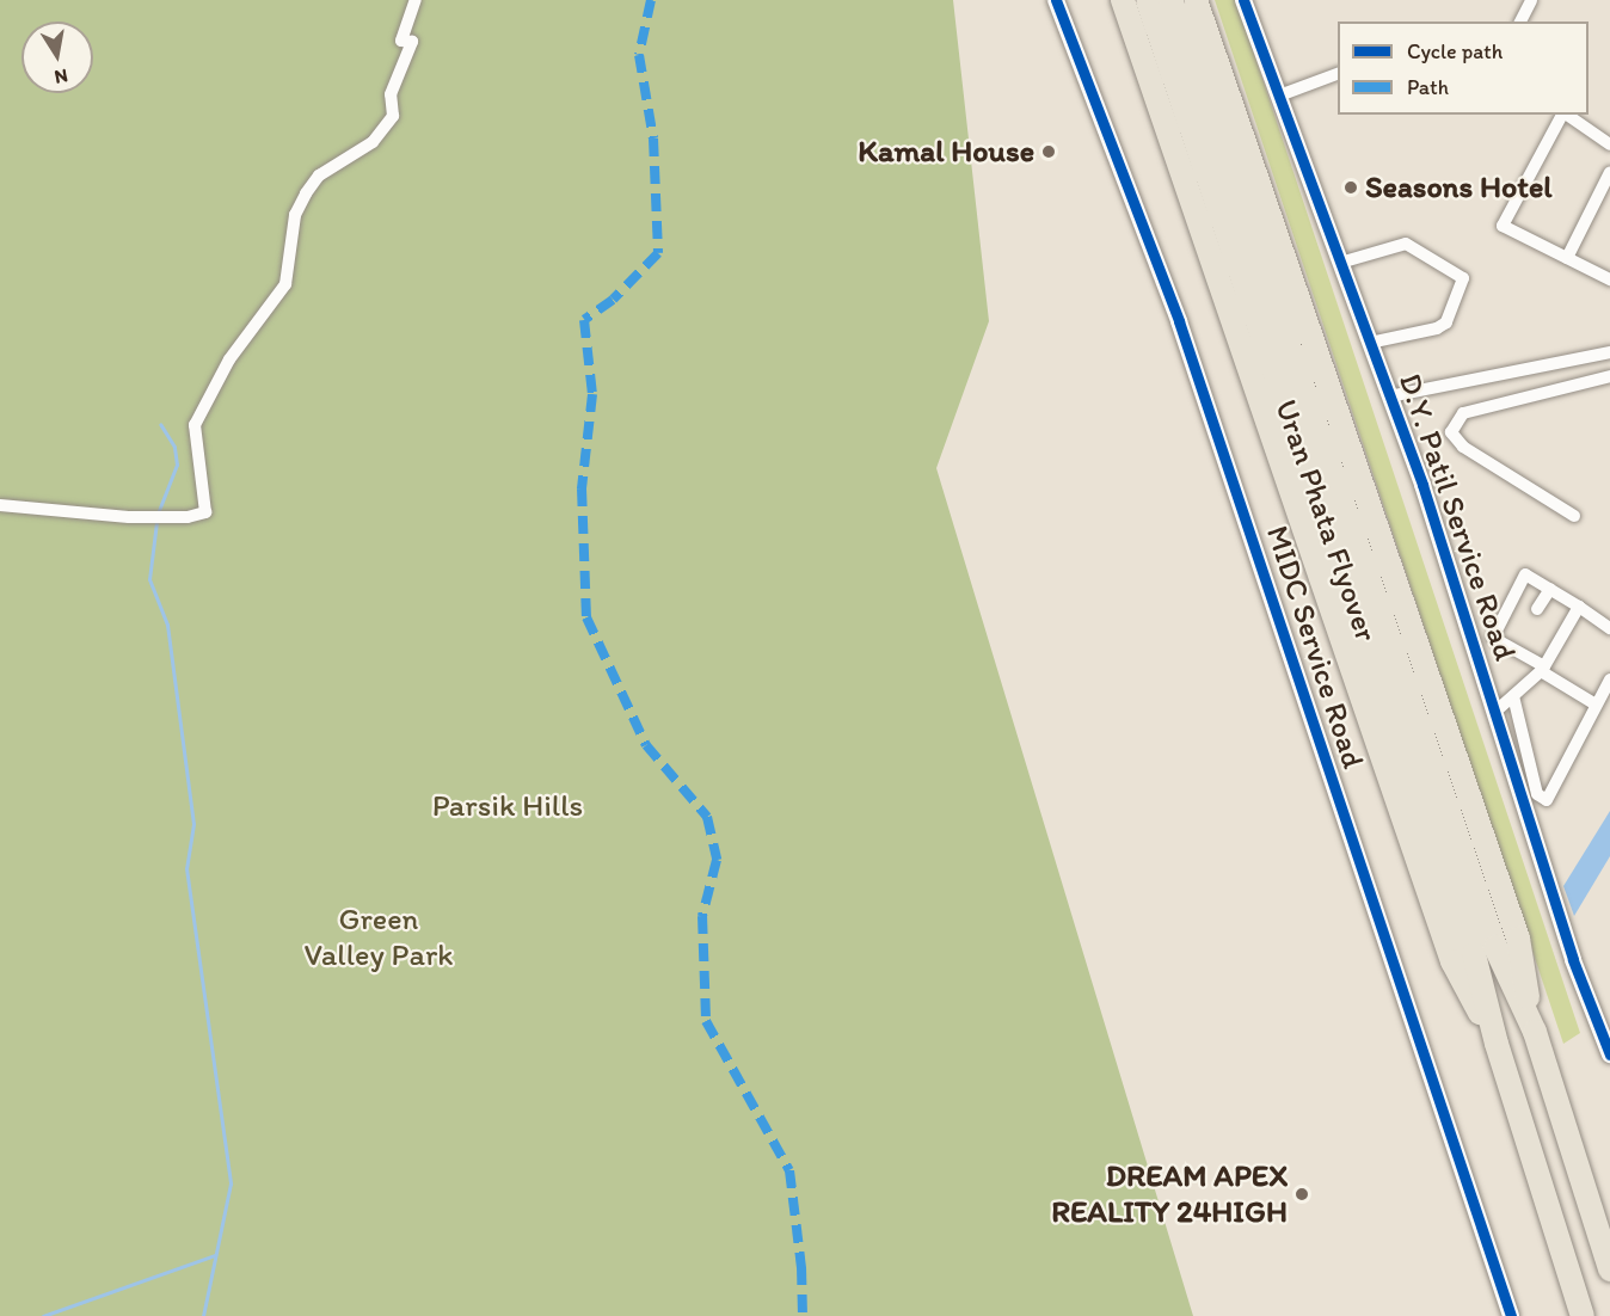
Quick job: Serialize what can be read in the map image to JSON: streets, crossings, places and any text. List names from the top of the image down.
{
  "streets": {
    "highway": ["Uran Phata Flyover"],
    "street": ["D.Y. Patil Service Road", "MIDC Service Road"]
  },
  "parks": ["Parsik Hills", "Green Valley Park"],
  "places": ["Kamal House", "Seasons Hotel", "DREAM APEX REALITY 24HIGH"],
  "legend": ["Cycle path", "Path"],
  "north": "bottom"
}
